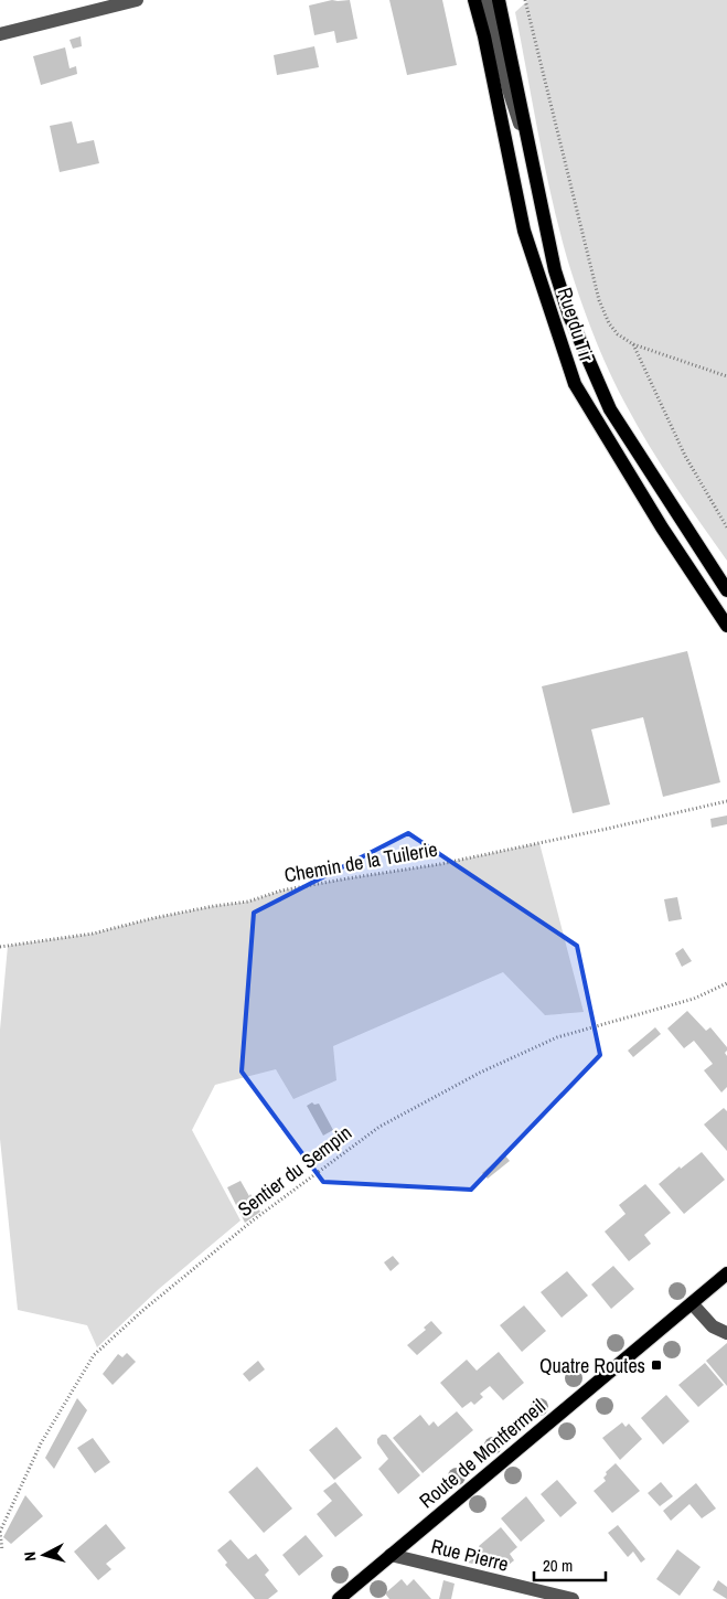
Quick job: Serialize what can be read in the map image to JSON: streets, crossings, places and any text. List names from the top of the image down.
{
  "streets": {
    "main road": ["Rue du Tir", "Route de Montfermeil"],
    "street": ["Rue Pierre"],
    "path": ["Chemin de la Tuilerie", "Sentier du Sempin"]
  },
  "crossings": [
    ["Route de Montfermeil", "Rue Pierre"]
  ],
  "places": {
    "transit": ["Quatre Routes"]
  },
  "scale_bar": "20 m",
  "north": "left"
}
